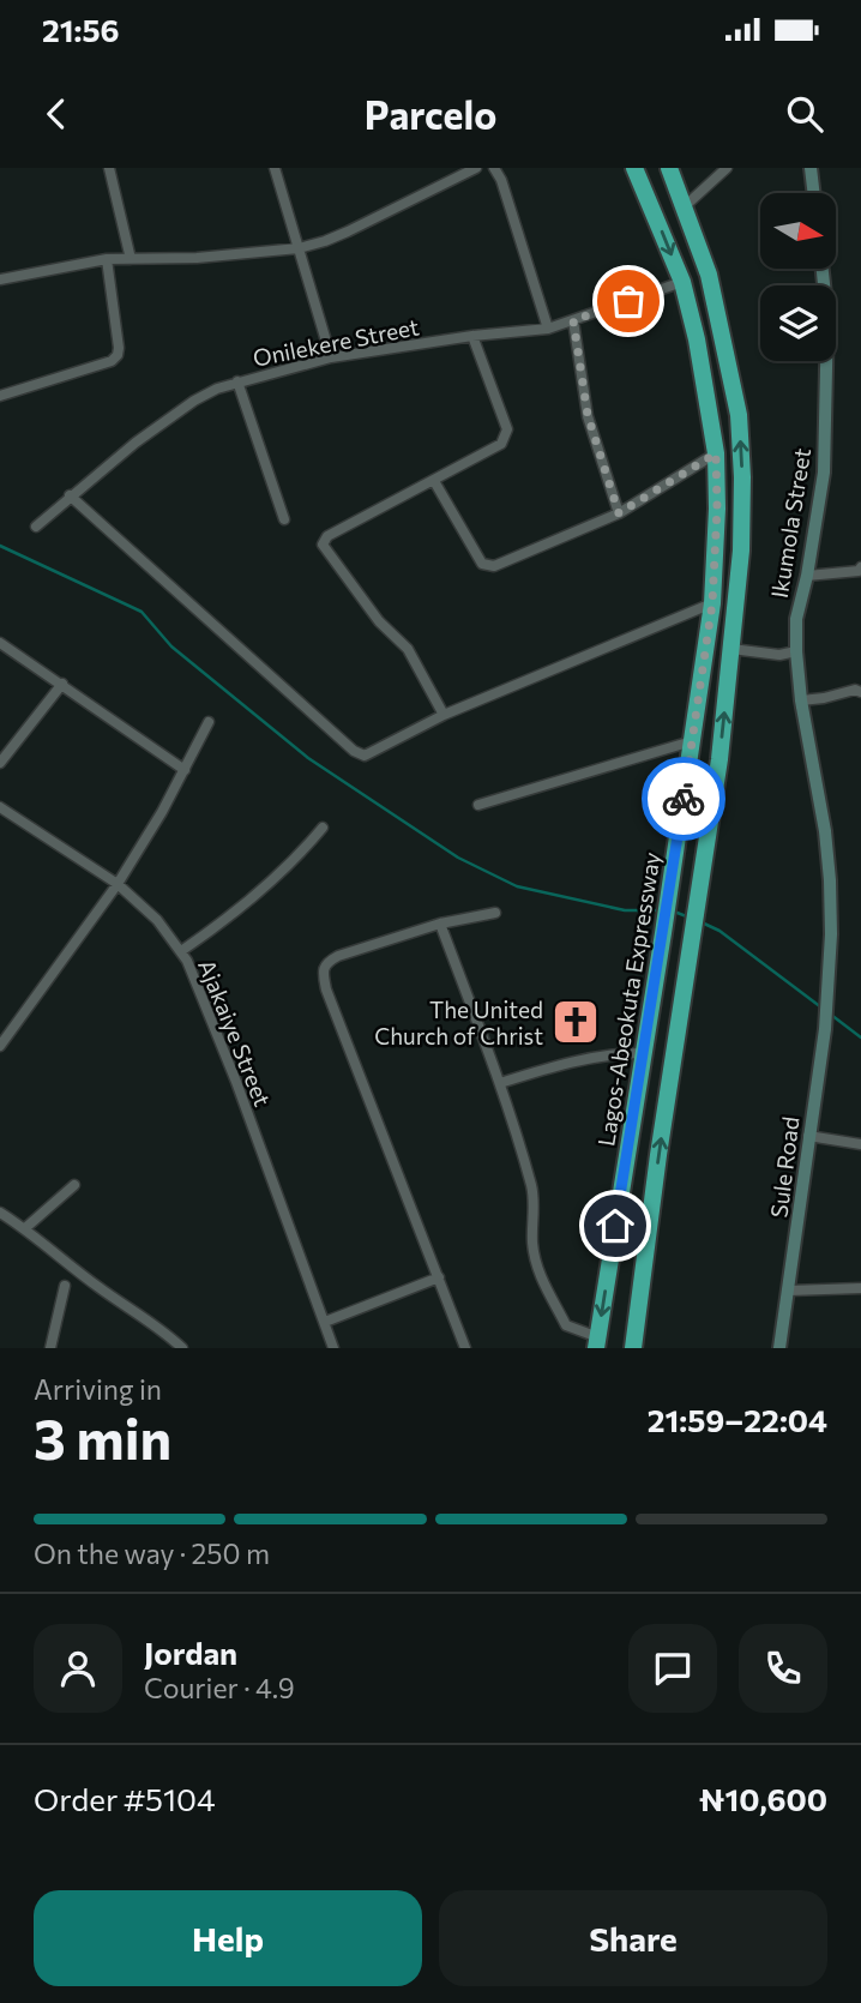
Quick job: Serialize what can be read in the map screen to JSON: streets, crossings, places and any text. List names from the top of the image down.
{
  "streets": {
    "highway": ["Lagos-Abeokuta Expressway"],
    "street": [
      "Onilekere Street",
      "Ikumola Street",
      "Ajakaiye Street",
      "Sule Road"
    ]
  },
  "crossings": [
    ["Onilekere Street", "Lagos-Abeokuta Expressway"],
    ["Ikumola Street", "Sule Road"]
  ],
  "places": {
    "church": ["The United Church of Christ"]
  },
  "north": "right",
  "page": {
    "status": "21:56",
    "header": "Parcelo",
    "heading": ["3 min", "Arriving in", "21:59–22:04"],
    "panel": [
      "Jordan",
      "Courier · 4.9",
      "Order #5104",
      "₦10,600"
    ],
    "bar": "On the way · 250 m",
    "buttons": ["Help", "Share"]
  }
}
